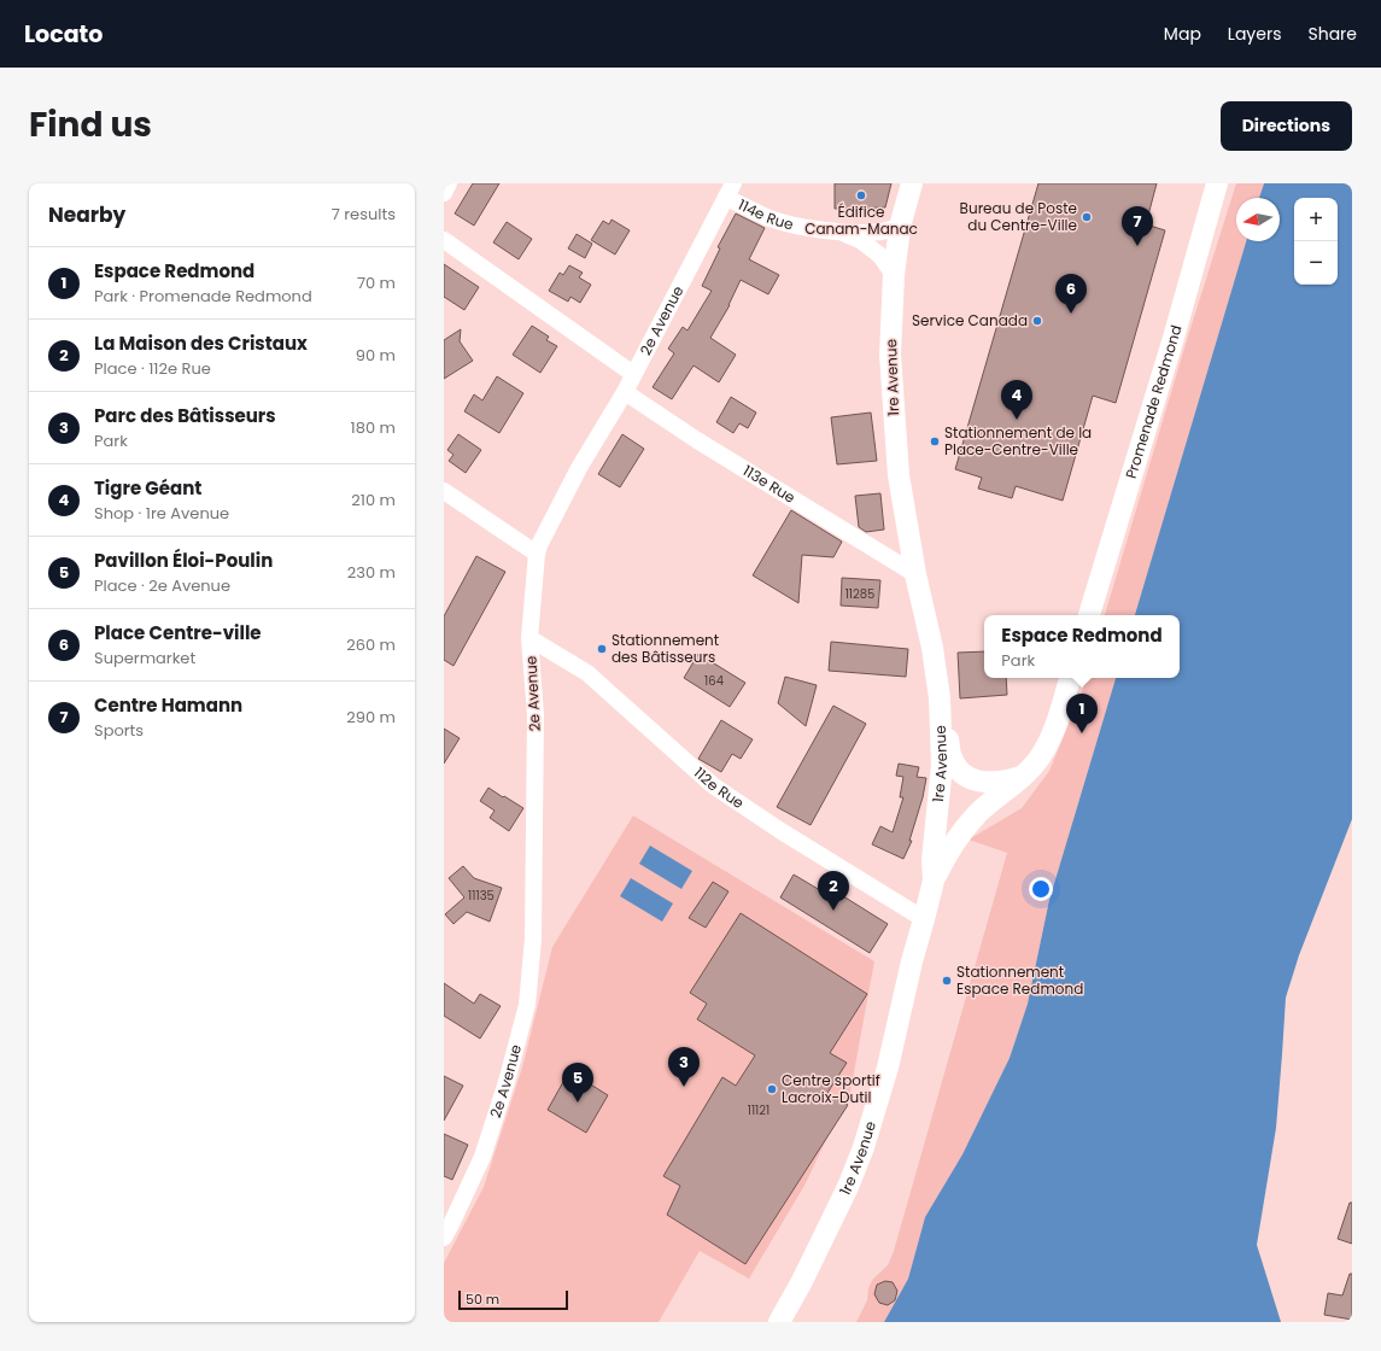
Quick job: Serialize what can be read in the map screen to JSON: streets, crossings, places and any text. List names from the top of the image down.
{
  "streets": {
    "street": [
      "114e Rue",
      "2e Avenue",
      "1re Avenue",
      "Promenade Redmond",
      "113e Rue",
      "112e Rue"
    ]
  },
  "crossings": [
    ["114e Rue", "2e Avenue"],
    ["114e Rue", "1re Avenue"],
    ["2e Avenue", "113e Rue"],
    ["2e Avenue", "112e Rue"],
    ["1re Avenue", "113e Rue"],
    ["1re Avenue", "112e Rue"]
  ],
  "places": [
    "Édifice Canam-Manac",
    "Bureau de Poste du Centre-Ville",
    "Service Canada",
    "Stationnement de la Place-Centre-Ville",
    "Stationnement des Bâtisseurs",
    "Stationnement Espace Redmond",
    "Centre sportif Lacroix-Dutil"
  ],
  "house_numbers": [
    "11285",
    "164",
    "11135",
    "11121"
  ],
  "scale_bar": "50 m",
  "north": "left",
  "page": {
    "header": "Locato",
    "nav": ["Map", "Layers", "Share"],
    "title": "Find us",
    "buttons": "Directions",
    "heading": ["Nearby", "7 results"],
    "map_buttons": ["+", "−"],
    "pins": [
      "7",
      "6",
      "4",
      "1",
      "2",
      "3",
      "5"
    ],
    "list": [
      {
        "mark": "1",
        "name": "Espace Redmond",
        "note": "Park · Promenade Redmond",
        "value": "70 m"
      },
      {
        "mark": "2",
        "name": "La Maison des Cristaux",
        "note": "Place · 112e Rue",
        "value": "90 m"
      },
      {
        "mark": "3",
        "name": "Parc des Bâtisseurs",
        "note": "Park",
        "value": "180 m"
      },
      {
        "mark": "4",
        "name": "Tigre Géant",
        "note": "Shop · 1re Avenue",
        "value": "210 m"
      },
      {
        "mark": "5",
        "name": "Pavillon Éloi-Poulin",
        "note": "Place · 2e Avenue",
        "value": "230 m"
      },
      {
        "mark": "6",
        "name": "Place Centre-ville",
        "note": "Supermarket",
        "value": "260 m"
      },
      {
        "mark": "7",
        "name": "Centre Hamann",
        "note": "Sports",
        "value": "290 m"
      }
    ],
    "popup": ["Espace Redmond", "Park"],
    "scale": "50 m"
  }
}
